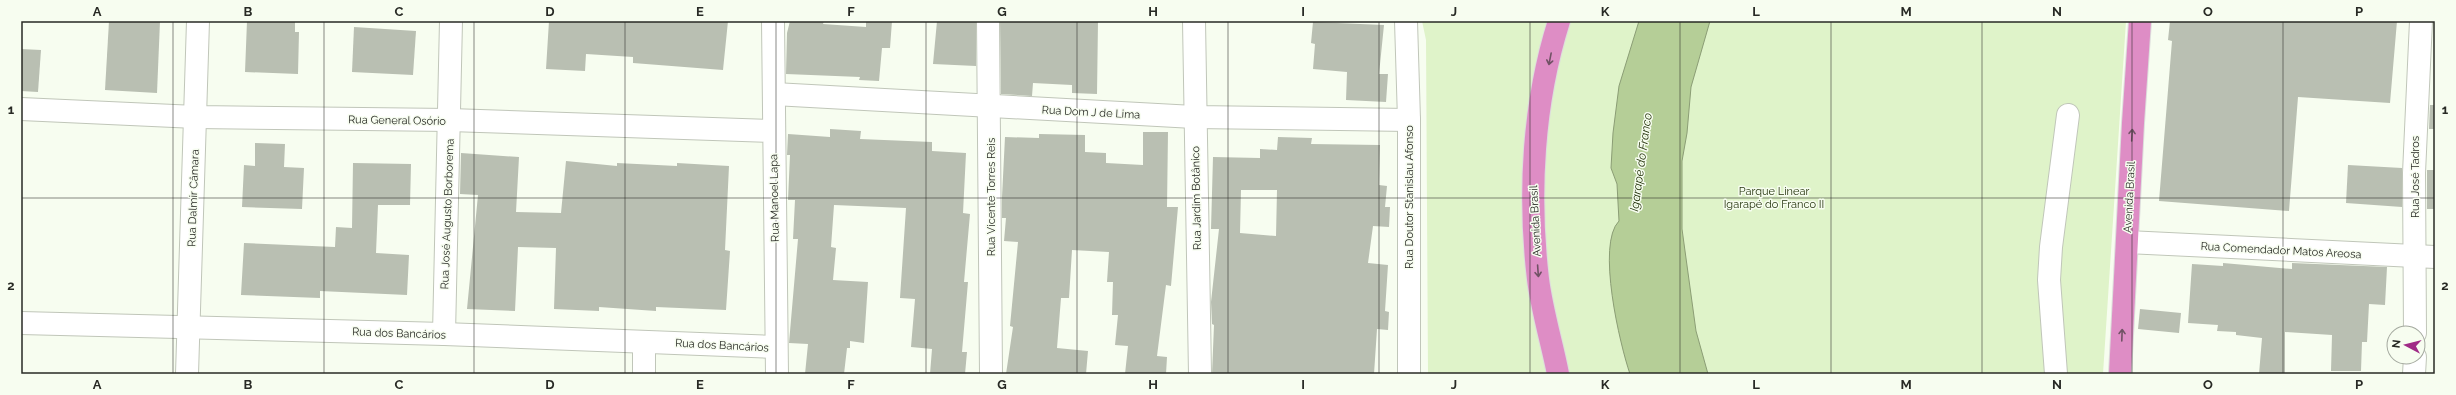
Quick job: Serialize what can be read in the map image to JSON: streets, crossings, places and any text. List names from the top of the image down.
{
  "streets": {
    "highway": ["Avenida Brasil"],
    "street": [
      "Rua Dom J de Lima",
      "Rua General Osório",
      "Rua José Tadros",
      "Rua Vicente Torres Reis",
      "Rua Doutor Stanislau Afonso",
      "Rua Dalmir Câmara",
      "Rua Manoel Lapa",
      "Rua Jardim Botânico",
      "Rua José Augusto Borborema",
      "Rua Comendador Matos Areosa",
      "Rua dos Bancários"
    ]
  },
  "crossings": [
    ["Rua Dom J de Lima", "Rua Vicente Torres Reis"],
    ["Rua Dom J de Lima", "Rua Doutor Stanislau Afonso"],
    ["Rua Dom J de Lima", "Rua Manoel Lapa"],
    ["Rua Dom J de Lima", "Rua Jardim Botânico"],
    ["Rua General Osório", "Rua Dalmir Câmara"],
    ["Rua General Osório", "Rua Manoel Lapa"],
    ["Rua General Osório", "Rua José Augusto Borborema"],
    ["Rua José Tadros", "Rua Comendador Matos Areosa"],
    ["Avenida Brasil", "Rua Comendador Matos Areosa"],
    ["Rua Dalmir Câmara", "Rua dos Bancários"],
    ["Rua Manoel Lapa", "Rua dos Bancários"],
    ["Rua José Augusto Borborema", "Rua dos Bancários"]
  ],
  "water": ["Igarapé do Franco"],
  "parks": ["Parque Linear Igarapé do Franco II"],
  "north": "left",
  "grid": {
    "columns": [
      "A",
      "B",
      "C",
      "D",
      "E",
      "F",
      "G",
      "H",
      "I",
      "J",
      "K",
      "L",
      "M",
      "N",
      "O",
      "P"
    ],
    "rows": ["1", "2"]
  }
}
